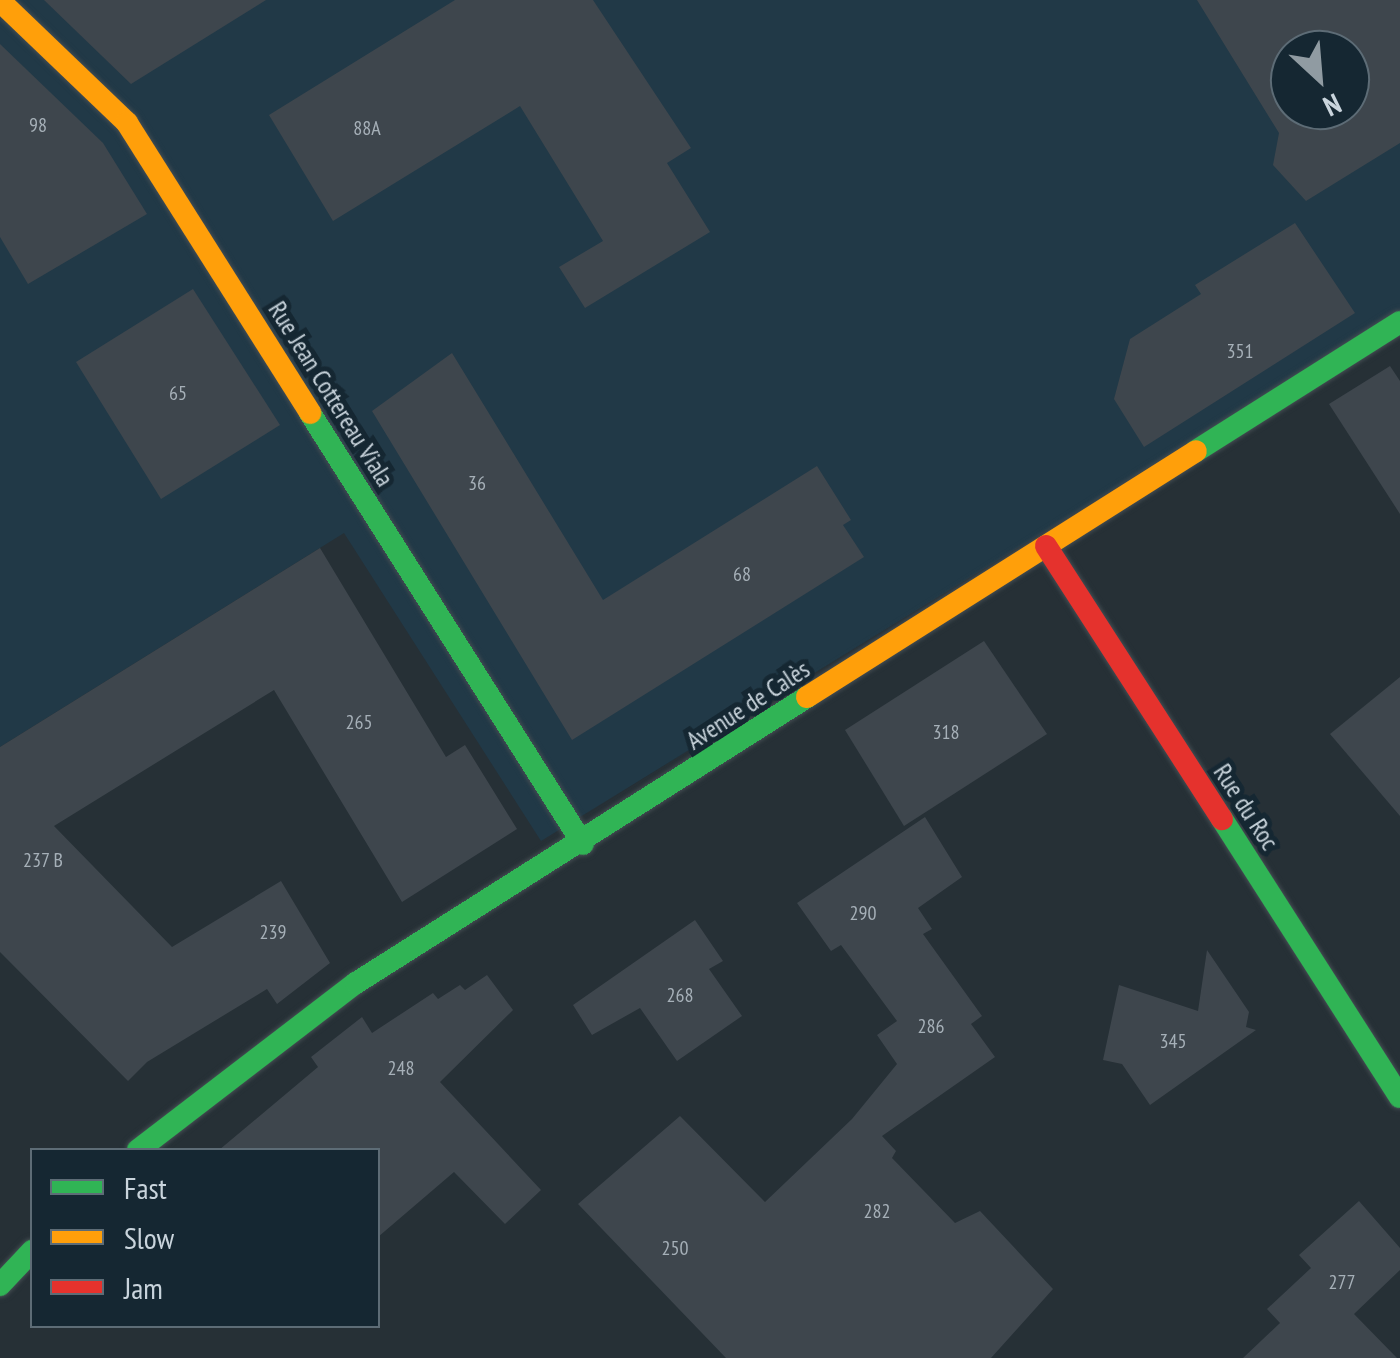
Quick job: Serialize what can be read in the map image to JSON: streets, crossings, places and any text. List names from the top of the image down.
{
  "streets": {
    "street": ["Rue Jean Cottereau Viala", "Avenue de Calès", "Rue du Roc"]
  },
  "crossings": [
    ["Rue Jean Cottereau Viala", "Avenue de Calès"],
    ["Avenue de Calès", "Rue du Roc"]
  ],
  "house_numbers": [
    "98",
    "88A",
    "351",
    "65",
    "36",
    "68",
    "265",
    "318",
    "237 B",
    "290",
    "239",
    "268",
    "286",
    "345",
    "248",
    "282",
    "250",
    "277"
  ],
  "legend": ["Fast", "Slow", "Jam"],
  "north": "bottom right"
}
